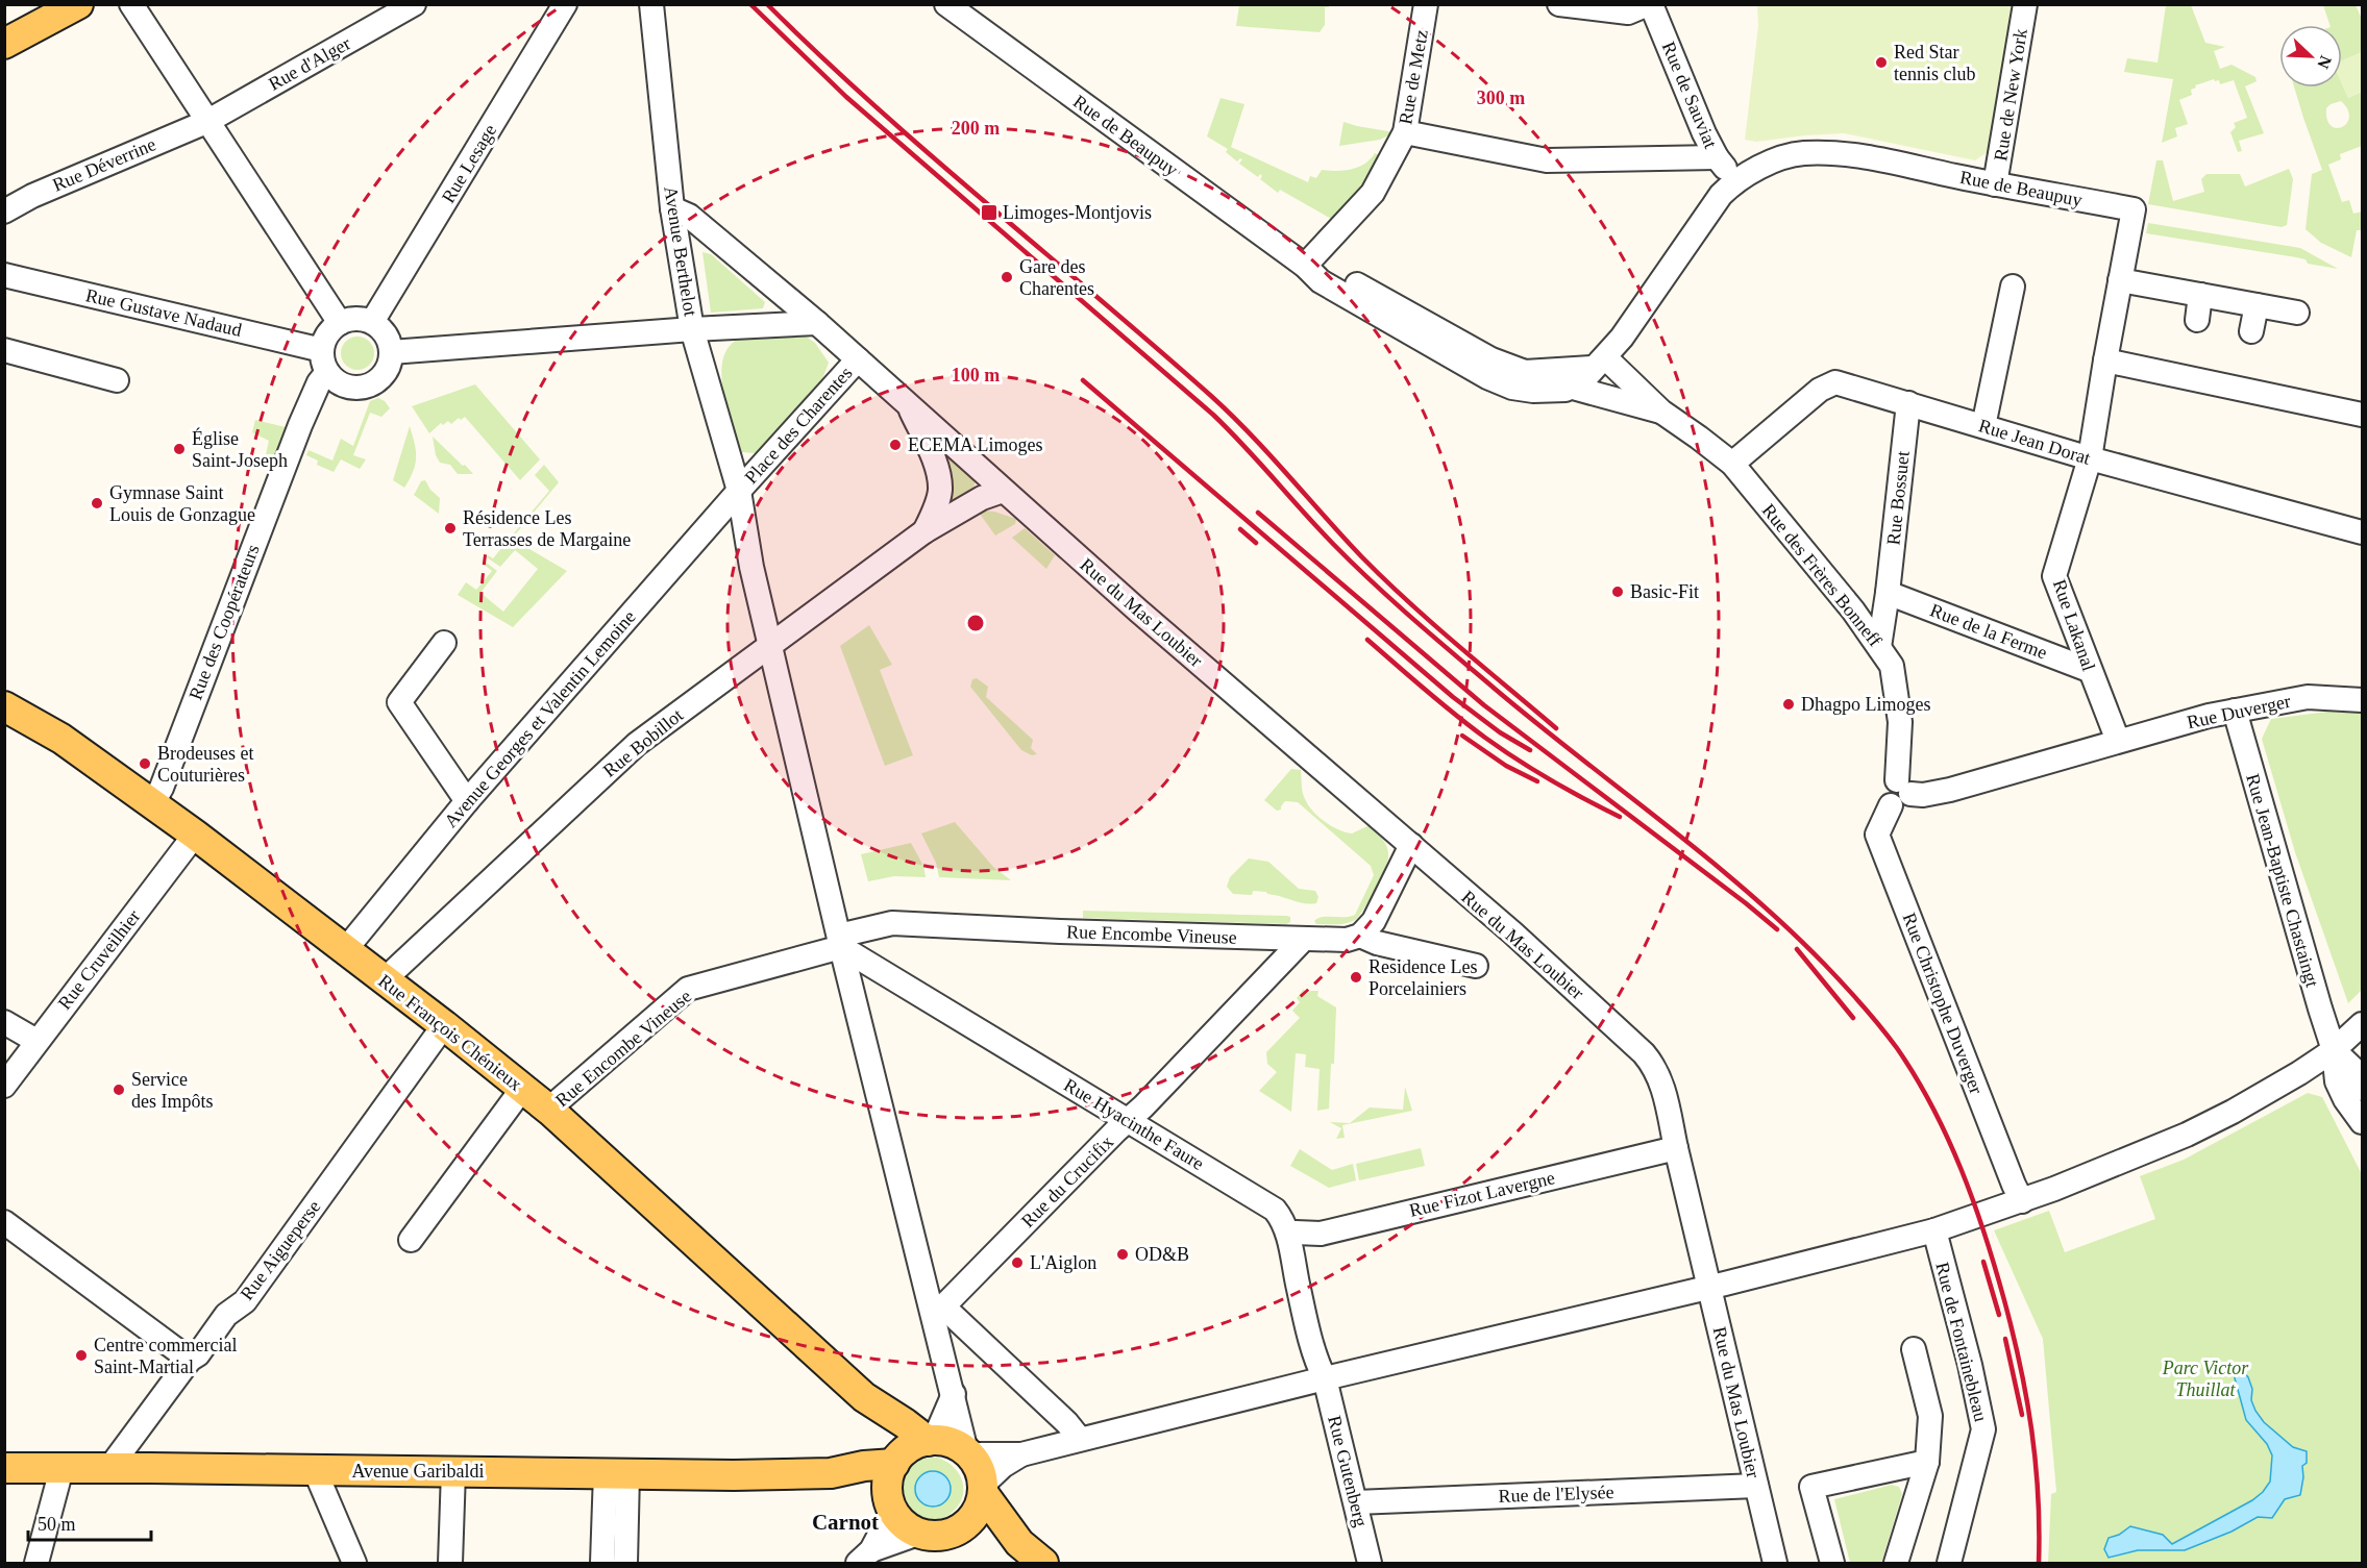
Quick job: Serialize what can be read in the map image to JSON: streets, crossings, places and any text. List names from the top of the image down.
{
  "streets": {
    "main road": ["Rue François Chénieux", "Avenue Garibaldi"],
    "street": [
      "Rue d'Alger",
      "Rue de Metz",
      "Rue de Sauviat",
      "Rue de New York",
      "Rue de Beaupuy",
      "Rue Lesage",
      "Rue Déverrine",
      "Avenue Berthelot",
      "Rue Gustave Nadaud",
      "Place des Charentes",
      "Rue Jean Dorat",
      "Rue Bossuet",
      "Rue des Frères Bonneff",
      "Rue du Mas Loubier",
      "Rue des Coopérateurs",
      "Rue Lakanal",
      "Rue de la Ferme",
      "Rue Duverger",
      "Avenue Georges et Valentin Lemoine",
      "Rue Bobillot",
      "Rue Jean-Baptiste Chastaingt",
      "Rue Encombe Vineuse",
      "Rue Cruveilhier",
      "Rue Christophe Duverger",
      "Rue Hyacinthe Faure",
      "Rue du Crucifix",
      "Rue Fizot Lavergne",
      "Rue Aigueperse",
      "Rue de Fontainebleau",
      "Rue Gutenberg",
      "Rue de l'Elysée"
    ]
  },
  "crossings": [
    ["Rue d'Alger", "Rue Déverrine"],
    ["Rue de Metz", "Rue de Beaupuy"],
    ["Rue de Sauviat", "Rue de Beaupuy"],
    ["Rue de New York", "Rue de Beaupuy"],
    ["Rue de Beaupuy", "Rue des Frères Bonneff"],
    ["Rue de Beaupuy", "Rue Lakanal"],
    ["Rue Lesage", "Rue Gustave Nadaud"],
    ["Rue Lesage", "Rue des Coopérateurs"],
    ["Avenue Berthelot", "Place des Charentes"],
    ["Avenue Berthelot", "Avenue Georges et Valentin Lemoine"],
    ["Avenue Berthelot", "Rue Bobillot"],
    ["Avenue Berthelot", "Rue Encombe Vineuse"],
    ["Avenue Berthelot", "Rue François Chénieux"],
    ["Avenue Berthelot", "Rue Hyacinthe Faure"],
    ["Avenue Berthelot", "Rue du Crucifix"],
    ["Rue Gustave Nadaud", "Rue des Coopérateurs"],
    ["Place des Charentes", "Rue du Mas Loubier"],
    ["Place des Charentes", "Avenue Georges et Valentin Lemoine"],
    ["Place des Charentes", "Rue Bobillot"],
    ["Rue Jean Dorat", "Rue Bossuet"],
    ["Rue Jean Dorat", "Rue des Frères Bonneff"],
    ["Rue Jean Dorat", "Rue Lakanal"],
    ["Rue Bossuet", "Rue des Frères Bonneff"],
    ["Rue Bossuet", "Rue de la Ferme"],
    ["Rue des Frères Bonneff", "Rue Christophe Duverger"],
    ["Rue du Mas Loubier", "Rue Bobillot"],
    ["Rue du Mas Loubier", "Rue Fizot Lavergne"],
    ["Rue du Mas Loubier", "Rue de l'Elysée"],
    ["Rue des Coopérateurs", "Rue François Chénieux"],
    ["Rue Lakanal", "Rue de la Ferme"],
    ["Rue Lakanal", "Rue Duverger"],
    ["Rue Duverger", "Rue Jean-Baptiste Chastaingt"],
    ["Avenue Georges et Valentin Lemoine", "Rue François Chénieux"],
    ["Rue Bobillot", "Rue François Chénieux"],
    ["Rue Encombe Vineuse", "Rue François Chénieux"],
    ["Rue Encombe Vineuse", "Rue Hyacinthe Faure"],
    ["Rue Encombe Vineuse", "Rue du Crucifix"],
    ["Rue Cruveilhier", "Rue François Chénieux"],
    ["Rue François Chénieux", "Rue Aigueperse"],
    ["Rue François Chénieux", "Avenue Garibaldi"],
    ["Rue Hyacinthe Faure", "Rue du Crucifix"],
    ["Rue Hyacinthe Faure", "Rue Fizot Lavergne"],
    ["Rue Hyacinthe Faure", "Rue Gutenberg"],
    ["Rue Aigueperse", "Avenue Garibaldi"],
    ["Rue Gutenberg", "Rue de l'Elysée"]
  ],
  "districts": ["Carnot"],
  "parks": ["Parc Victor Thuillat"],
  "places": {
    "other": [
      "Red Star tennis club",
      "Gare des Charentes",
      "ECEMA Limoges",
      "Église Saint-Joseph",
      "Gymnase Saint Louis de Gonzague",
      "Résidence Les Terrasses de Margaine",
      "Basic-Fit",
      "Dhagpo Limoges",
      "Brodeuses et Couturières",
      "Residence Les Porcelainiers",
      "Service des Impôts",
      "OD&B",
      "L'Aiglon",
      "Centre commercial Saint-Martial"
    ],
    "transit": ["Limoges-Montjovis"]
  },
  "scale_bar": "50 m",
  "north": "bottom right",
  "rings": ["300 m", "200 m", "100 m"]
}
